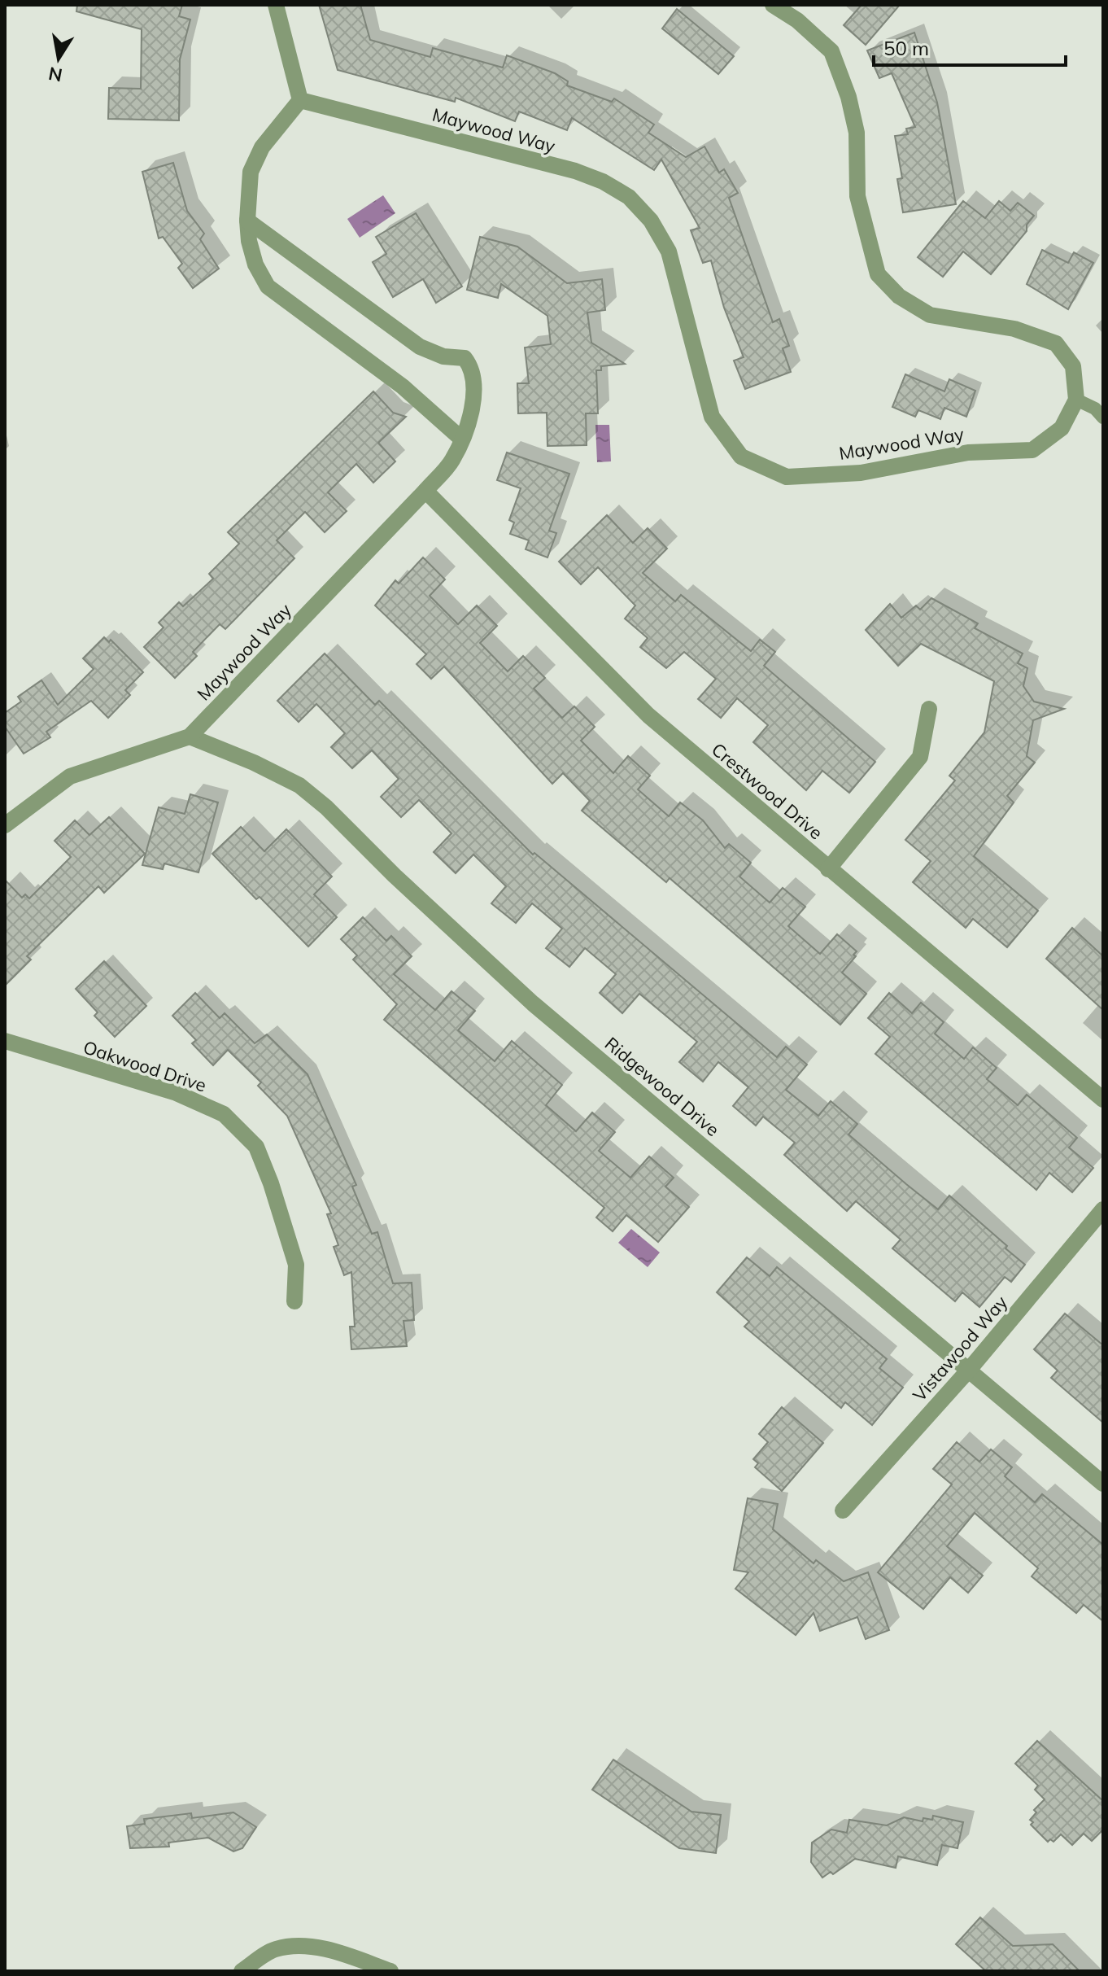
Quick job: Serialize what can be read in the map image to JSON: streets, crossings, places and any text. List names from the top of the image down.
{
  "streets": {
    "street": [
      "Maywood Way",
      "Crestwood Drive",
      "Oakwood Drive",
      "Ridgewood Drive",
      "Vistawood Way"
    ]
  },
  "crossings": [
    ["Maywood Way", "Crestwood Drive"],
    ["Maywood Way", "Ridgewood Drive"],
    ["Ridgewood Drive", "Vistawood Way"]
  ],
  "scale_bar": "50 m",
  "north": "bottom"
}
